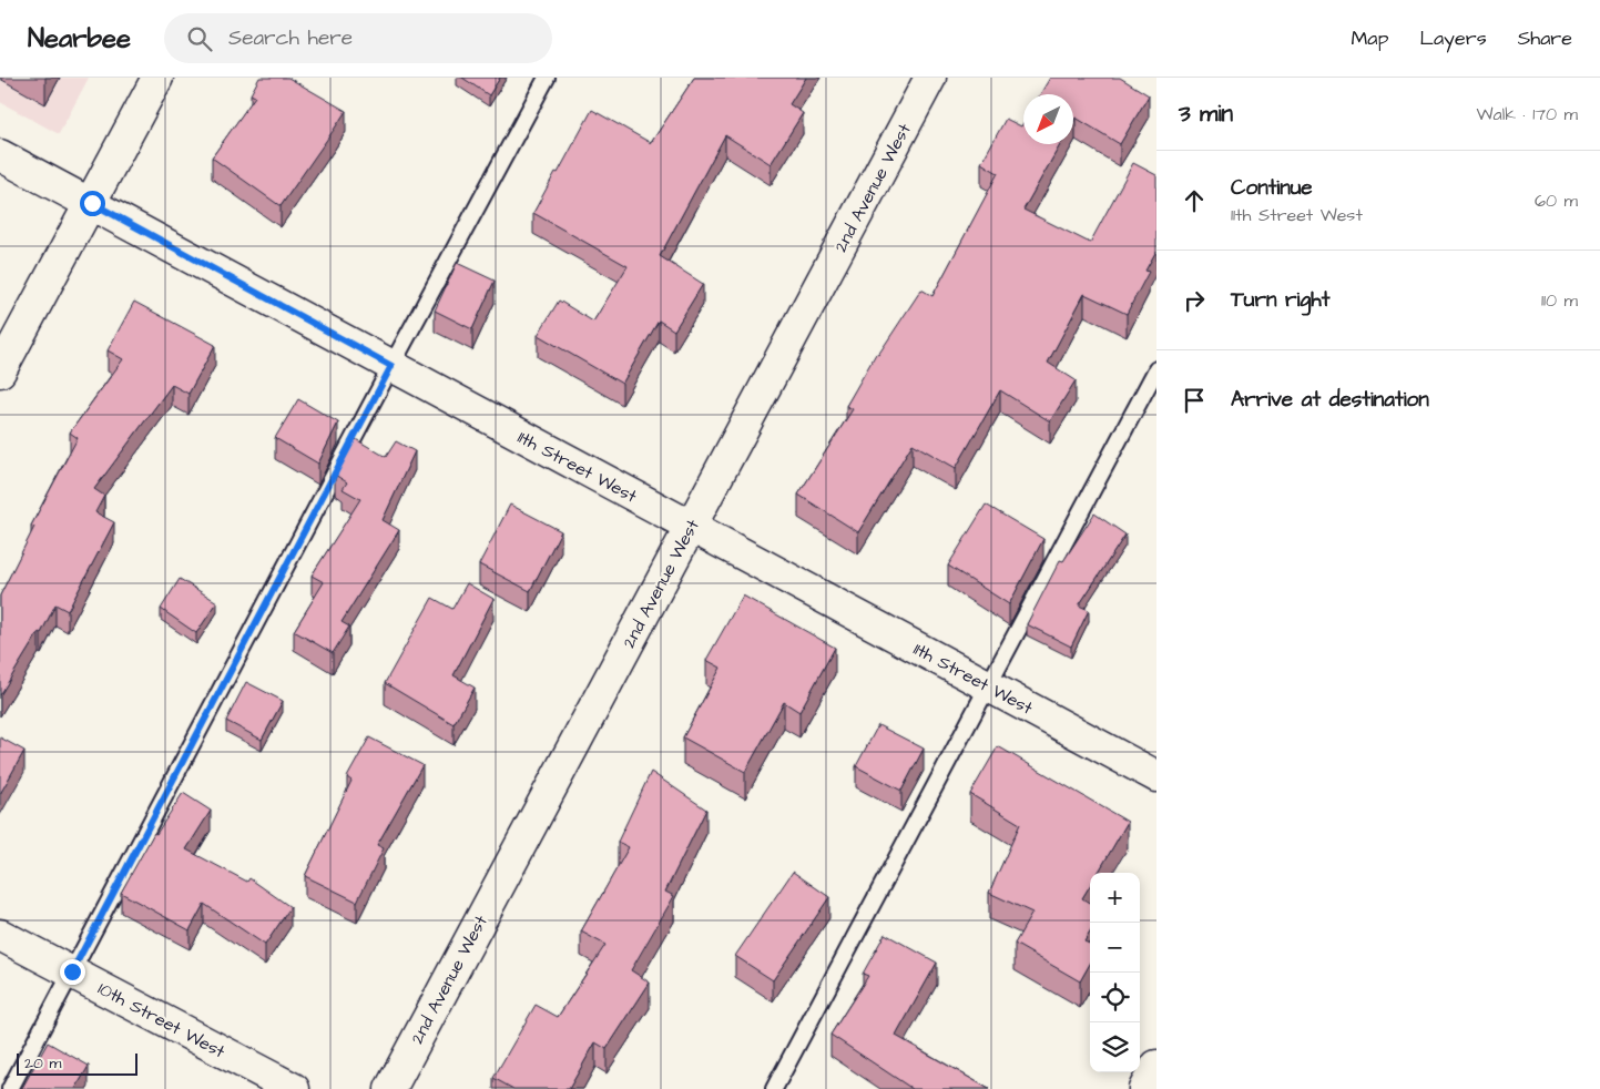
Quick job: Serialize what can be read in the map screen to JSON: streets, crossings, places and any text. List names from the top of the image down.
{
  "streets": {
    "street": ["2nd Avenue West", "11th Street West", "10th Street West"]
  },
  "crossings": [
    ["2nd Avenue West", "11th Street West"]
  ],
  "scale_bar": "20 m",
  "north": "bottom left",
  "page": {
    "header": "Nearbee",
    "search": "Search here",
    "nav": ["Map", "Layers", "Share"],
    "heading": ["3 min", "Walk · 170 m"],
    "list": [
      ["Continue", "11th Street West", "60 m"],
      ["Turn right", "110 m"],
      "Arrive at destination"
    ],
    "map_buttons": ["+", "−"],
    "scale": "20 m"
  }
}
